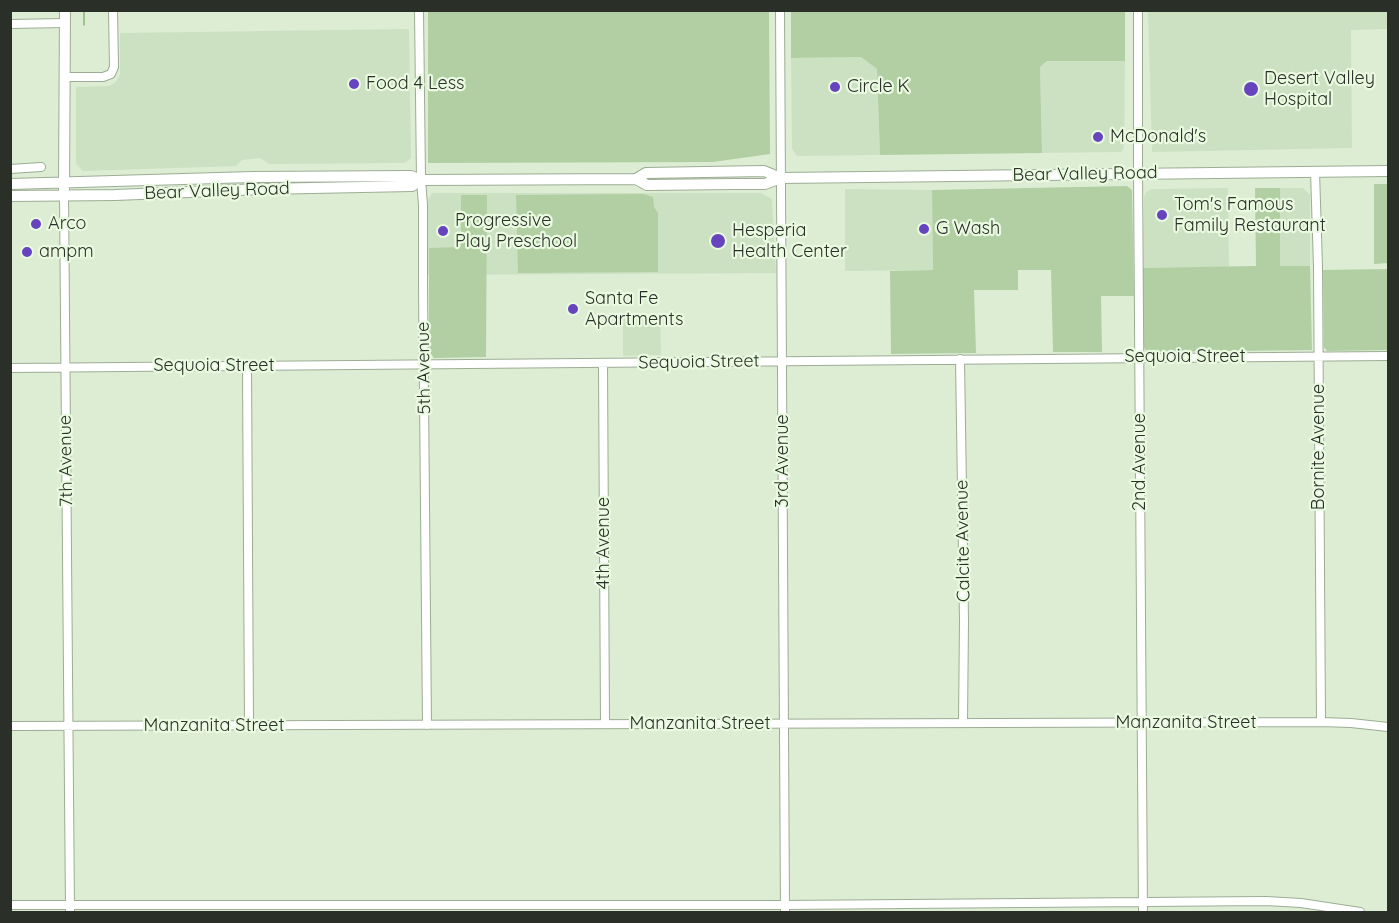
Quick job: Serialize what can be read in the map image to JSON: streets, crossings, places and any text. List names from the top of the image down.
{
  "streets": {
    "main road": ["Bear Valley Road", "7th Avenue"],
    "street": [
      "Sequoia Street",
      "5th Avenue",
      "Bornite Avenue",
      "3rd Avenue",
      "2nd Avenue",
      "Calcite Avenue",
      "4th Avenue",
      "Manzanita Street"
    ]
  },
  "crossings": [
    ["Bear Valley Road", "5th Avenue"],
    ["Bear Valley Road", "Bornite Avenue"],
    ["Bear Valley Road", "7th Avenue"],
    ["Bear Valley Road", "3rd Avenue"],
    ["Bear Valley Road", "2nd Avenue"],
    ["Sequoia Street", "5th Avenue"],
    ["Sequoia Street", "Bornite Avenue"],
    ["Sequoia Street", "7th Avenue"],
    ["Sequoia Street", "3rd Avenue"],
    ["Sequoia Street", "2nd Avenue"],
    ["Sequoia Street", "Calcite Avenue"],
    ["Sequoia Street", "4th Avenue"],
    ["5th Avenue", "Manzanita Street"],
    ["Bornite Avenue", "Manzanita Street"],
    ["7th Avenue", "Manzanita Street"],
    ["3rd Avenue", "Manzanita Street"],
    ["2nd Avenue", "Manzanita Street"],
    ["Calcite Avenue", "Manzanita Street"],
    ["4th Avenue", "Manzanita Street"]
  ],
  "places": [
    "Food 4 Less",
    "Circle K",
    "Desert Valley Hospital",
    "McDonald's",
    "Tom's Famous Family Restaurant",
    "Arco",
    "G Wash",
    "Progressive Play Preschool",
    "Hesperia Health Center",
    "ampm",
    "Santa Fe Apartments"
  ]
}
